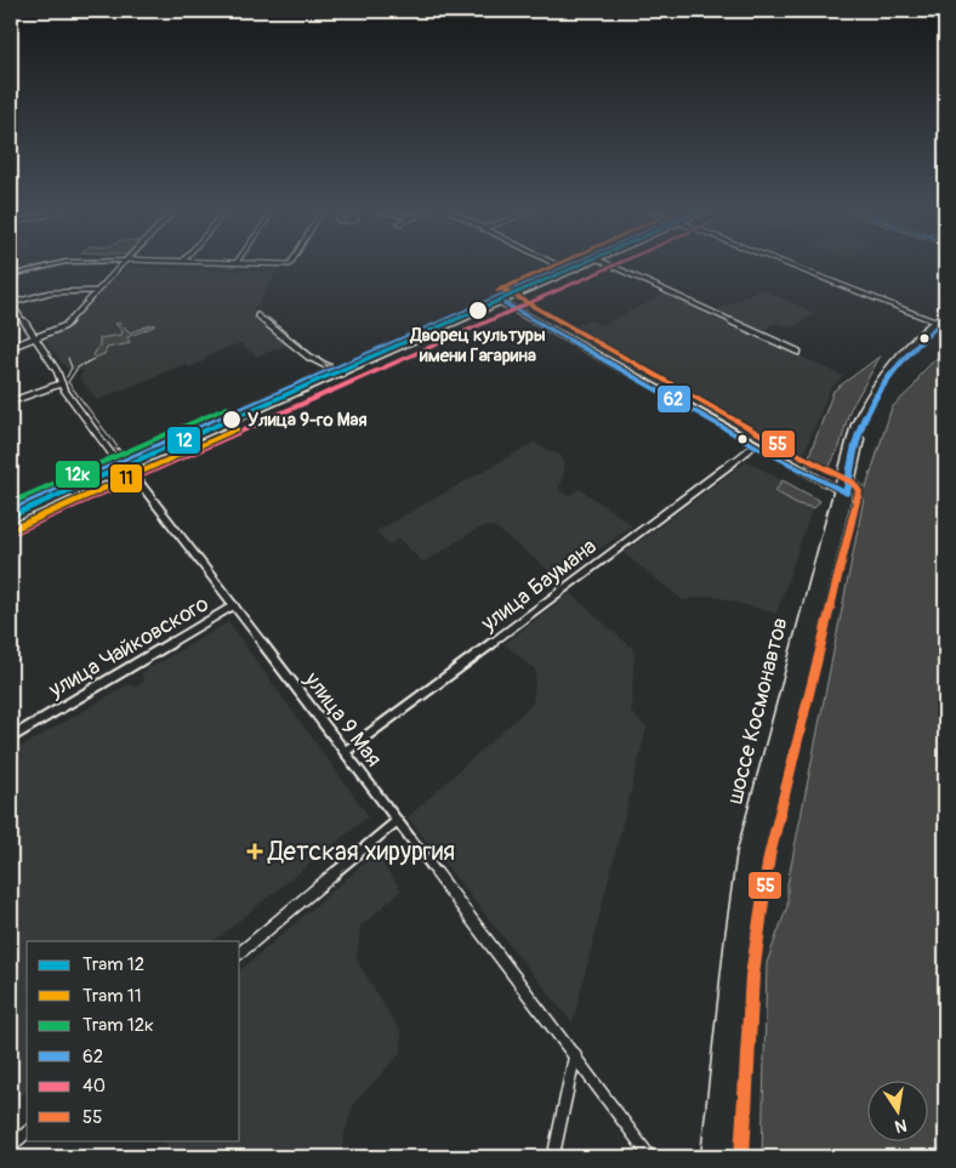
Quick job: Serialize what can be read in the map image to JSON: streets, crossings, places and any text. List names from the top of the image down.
{
  "streets": {
    "main road": ["шоссе Космонавтов"],
    "street": ["улица Баумана", "улица Чайковского", "улица 9 Мая"]
  },
  "crossings": [
    ["улица Баумана", "улица 9 Мая"],
    ["улица Чайковского", "улица 9 Мая"]
  ],
  "places": {
    "other": ["Дворец культуры имени Гагарина", "Улица 9-го Мая"],
    "health": ["Детская хирургия"]
  },
  "lines": [
    "tram line 12",
    "transit line 62",
    "transit line 40",
    "transit line 55",
    "tram line 12к",
    "tram line 11"
  ],
  "legend": [
    "Tram 12",
    "Tram 11",
    "Tram 12к",
    "62",
    "40",
    "55"
  ],
  "north": "bottom"
}
